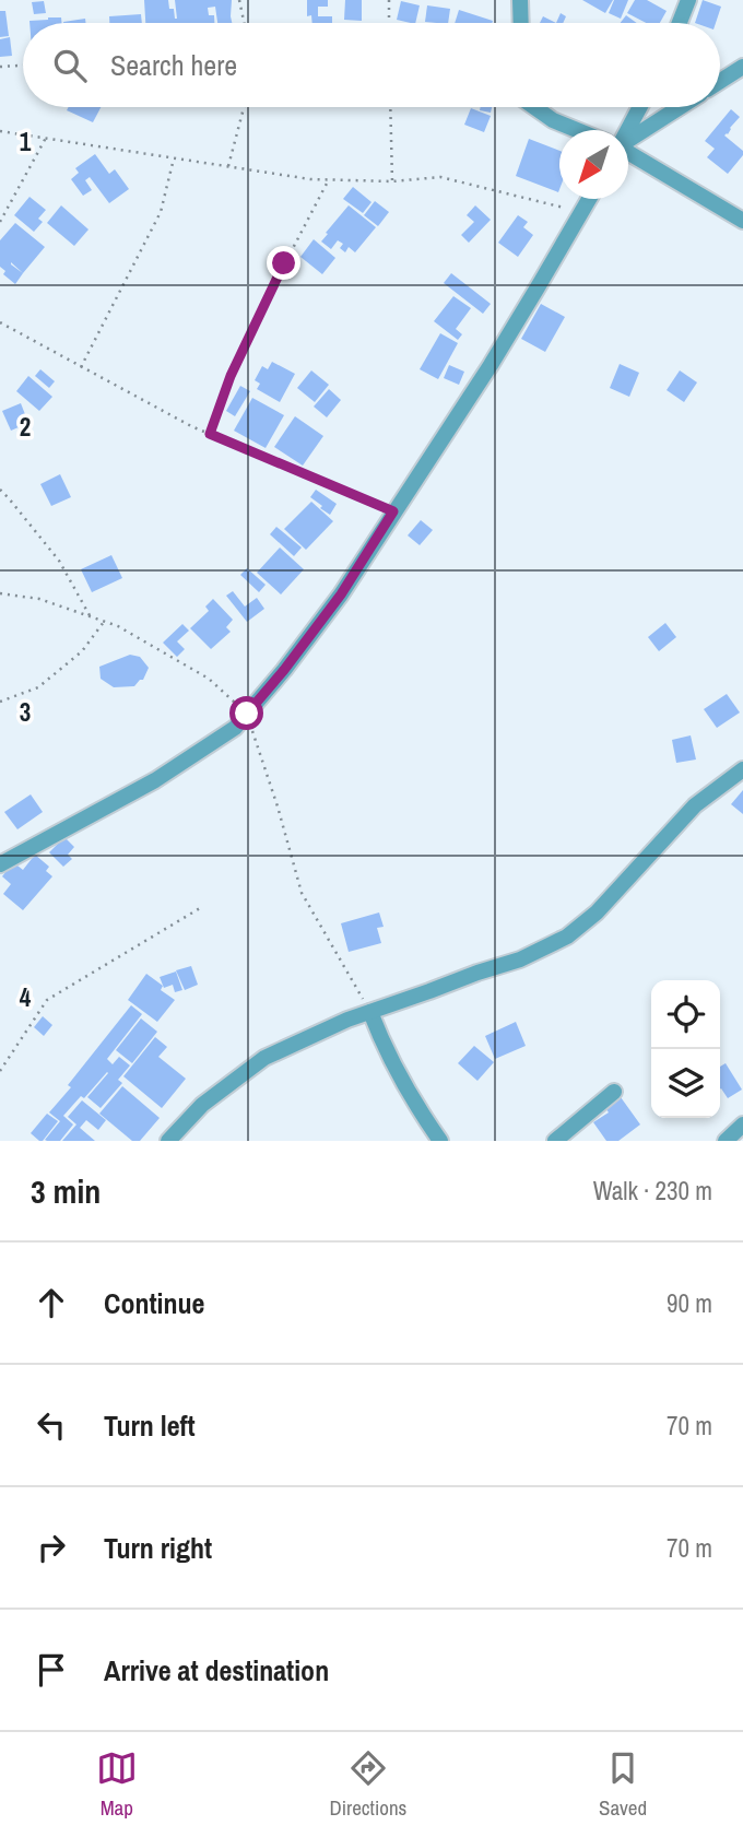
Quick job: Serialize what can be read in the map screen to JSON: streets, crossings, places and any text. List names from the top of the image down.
{
  "north": "bottom left",
  "page": {
    "search": "Search here",
    "heading": ["3 min", "Walk · 230 m"],
    "list": [
      ["Continue", "90 m"],
      ["Turn left", "70 m"],
      ["Turn right", "70 m"],
      "Arrive at destination"
    ],
    "nav": ["Map", "Directions", "Saved"]
  },
  "grid": {
    "rows": [
      "1",
      "2",
      "3",
      "4"
    ]
  }
}
